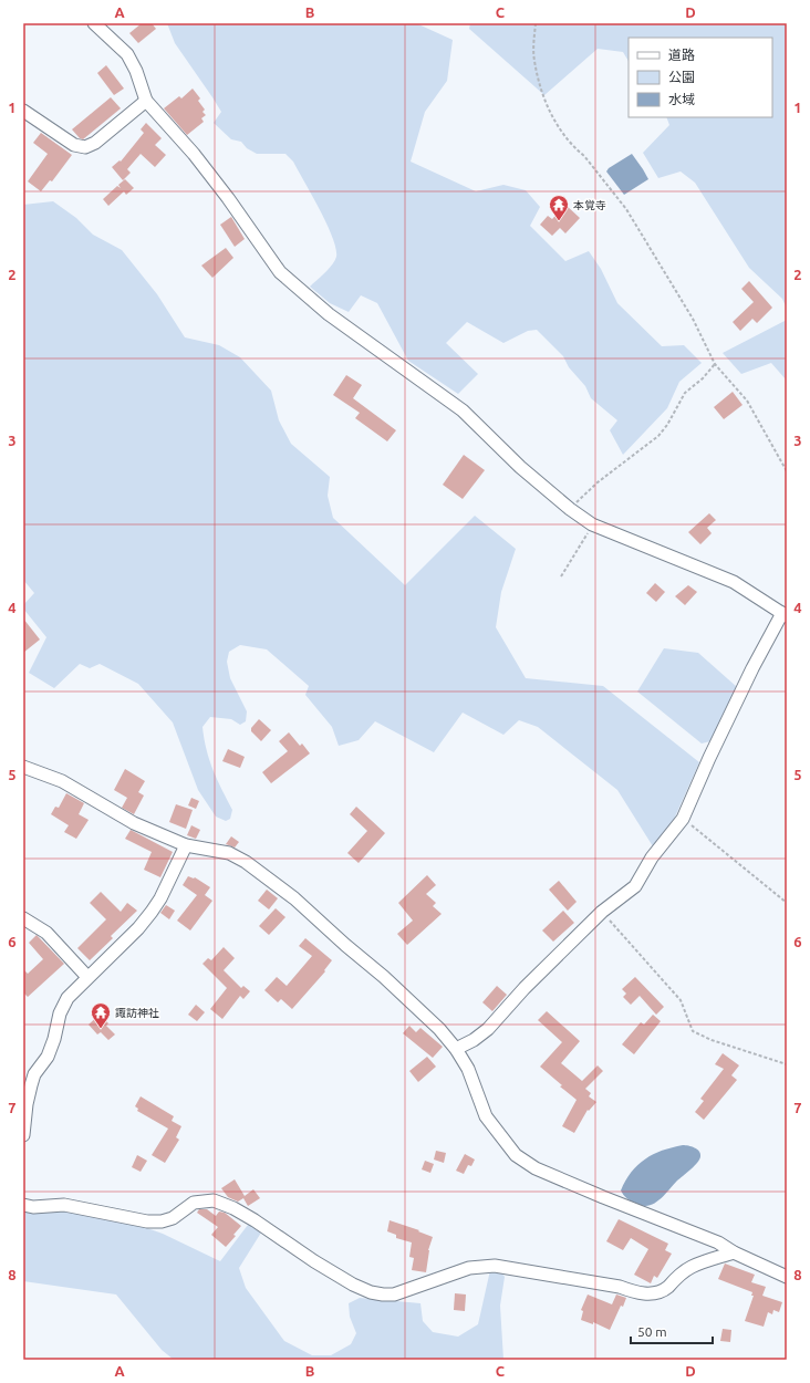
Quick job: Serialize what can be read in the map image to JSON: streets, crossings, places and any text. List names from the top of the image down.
{
  "places": {
    "temple": ["本覚寺", "諏訪神社"]
  },
  "legend": ["道路", "公園", "水域"],
  "scale_bar": "50 m",
  "grid": {
    "columns": [
      "A",
      "B",
      "C",
      "D"
    ],
    "rows": [
      "1",
      "2",
      "3",
      "4",
      "5",
      "6",
      "7",
      "8"
    ]
  }
}
